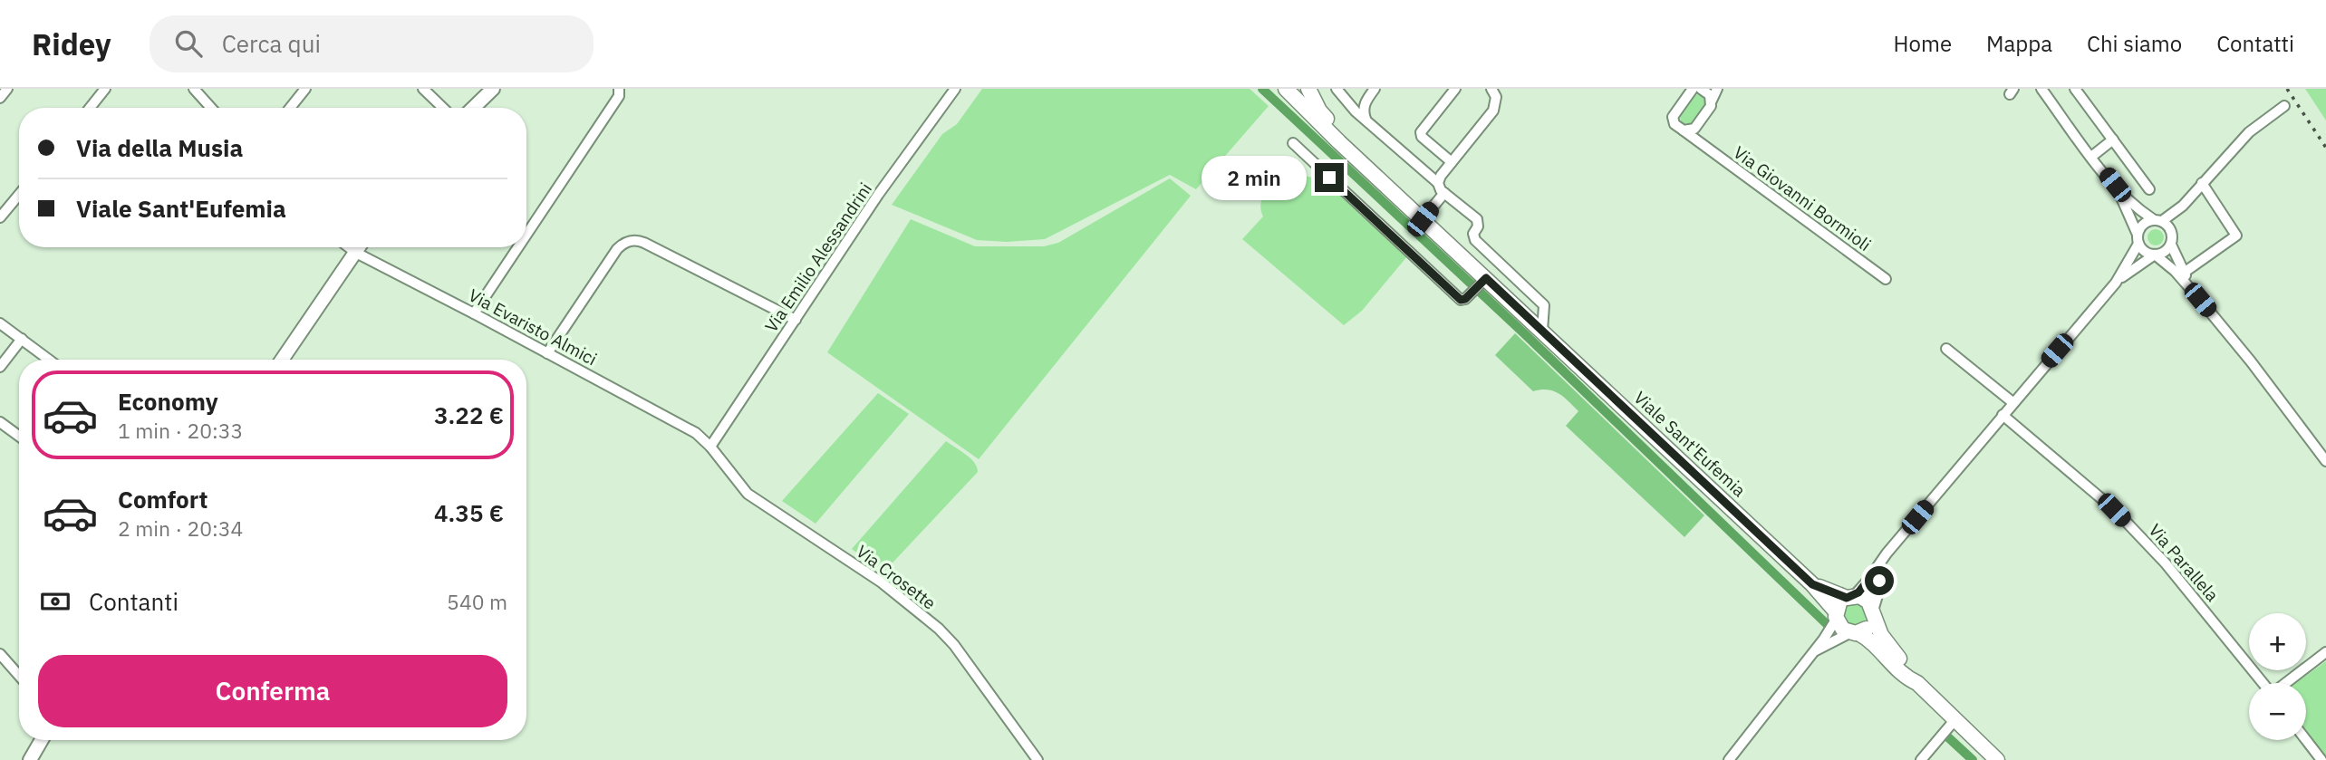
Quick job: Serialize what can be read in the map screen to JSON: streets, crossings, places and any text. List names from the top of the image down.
{
  "streets": {
    "main road": ["Viale Sant'Eufemia"],
    "street": [
      "Via Giovanni Bormioli",
      "Via Emilio Alessandrini",
      "Via Evaristo Almici",
      "Via Parallela",
      "Via Crosette"
    ]
  },
  "crossings": [
    ["Via Emilio Alessandrini", "Via Evaristo Almici"],
    ["Via Emilio Alessandrini", "Via Crosette"],
    ["Via Evaristo Almici", "Via Crosette"]
  ],
  "page": {
    "header": "Ridey",
    "search": "Cerca qui",
    "nav": [
      "Home",
      "Mappa",
      "Chi siamo",
      "Contatti"
    ],
    "banner": ["Via della Musia", "Viale Sant'Eufemia"],
    "bubble": "2 min",
    "list": [
      {
        "name": "Economy",
        "note": "1 min · 20:33",
        "value": "3.22 €"
      },
      {
        "name": "Comfort",
        "note": "2 min · 20:34",
        "value": "4.35 €"
      }
    ],
    "pay": ["Contanti", "540 m"],
    "map_buttons": ["+", "−"],
    "buttons": "Conferma"
  }
}
